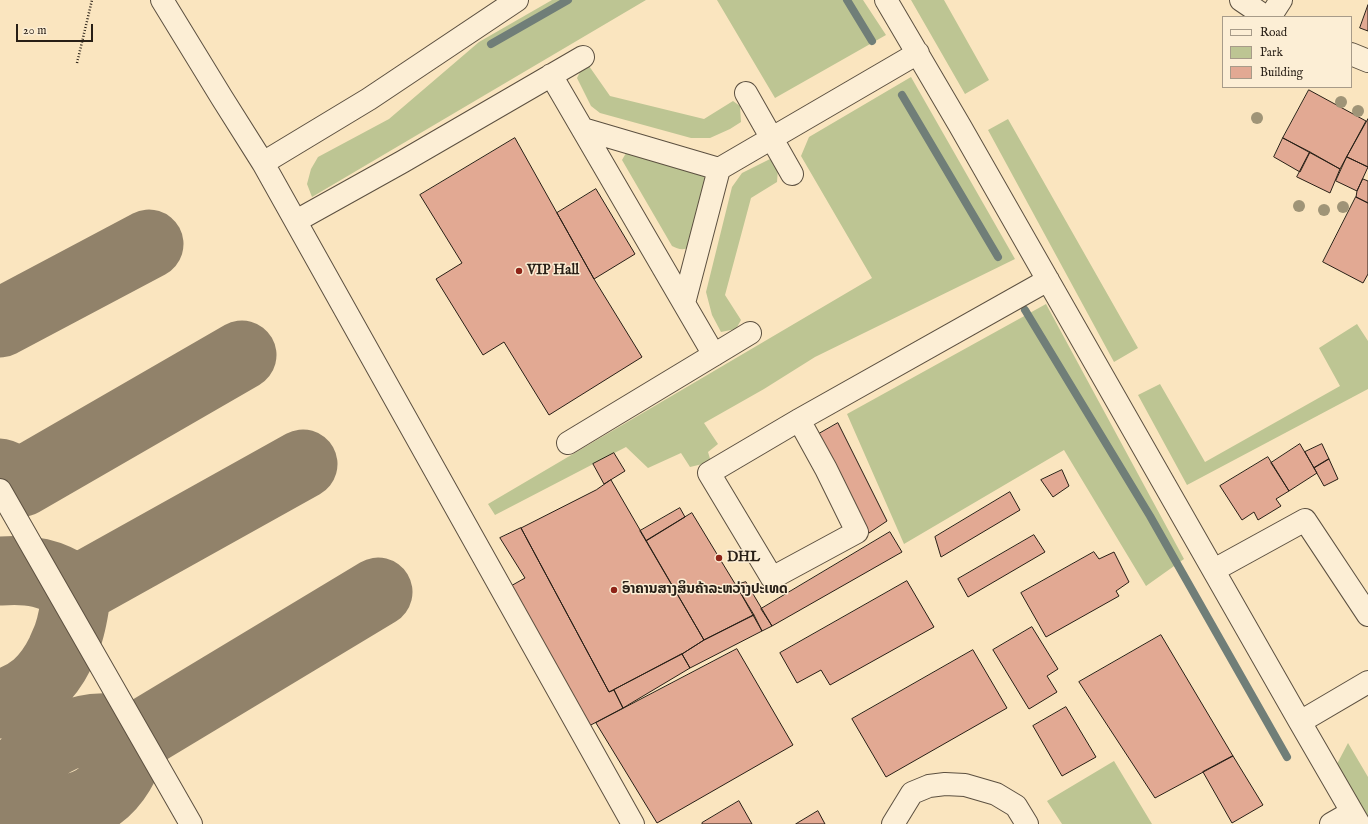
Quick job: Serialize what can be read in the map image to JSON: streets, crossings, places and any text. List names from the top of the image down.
{
  "places": ["VIP Hall", "DHL", "ົອາຄານສາງສິນຄ້າລະຫວ່າງປະເທດ"],
  "legend": ["Road", "Park", "Building"],
  "scale_bar": "20 m"
}
